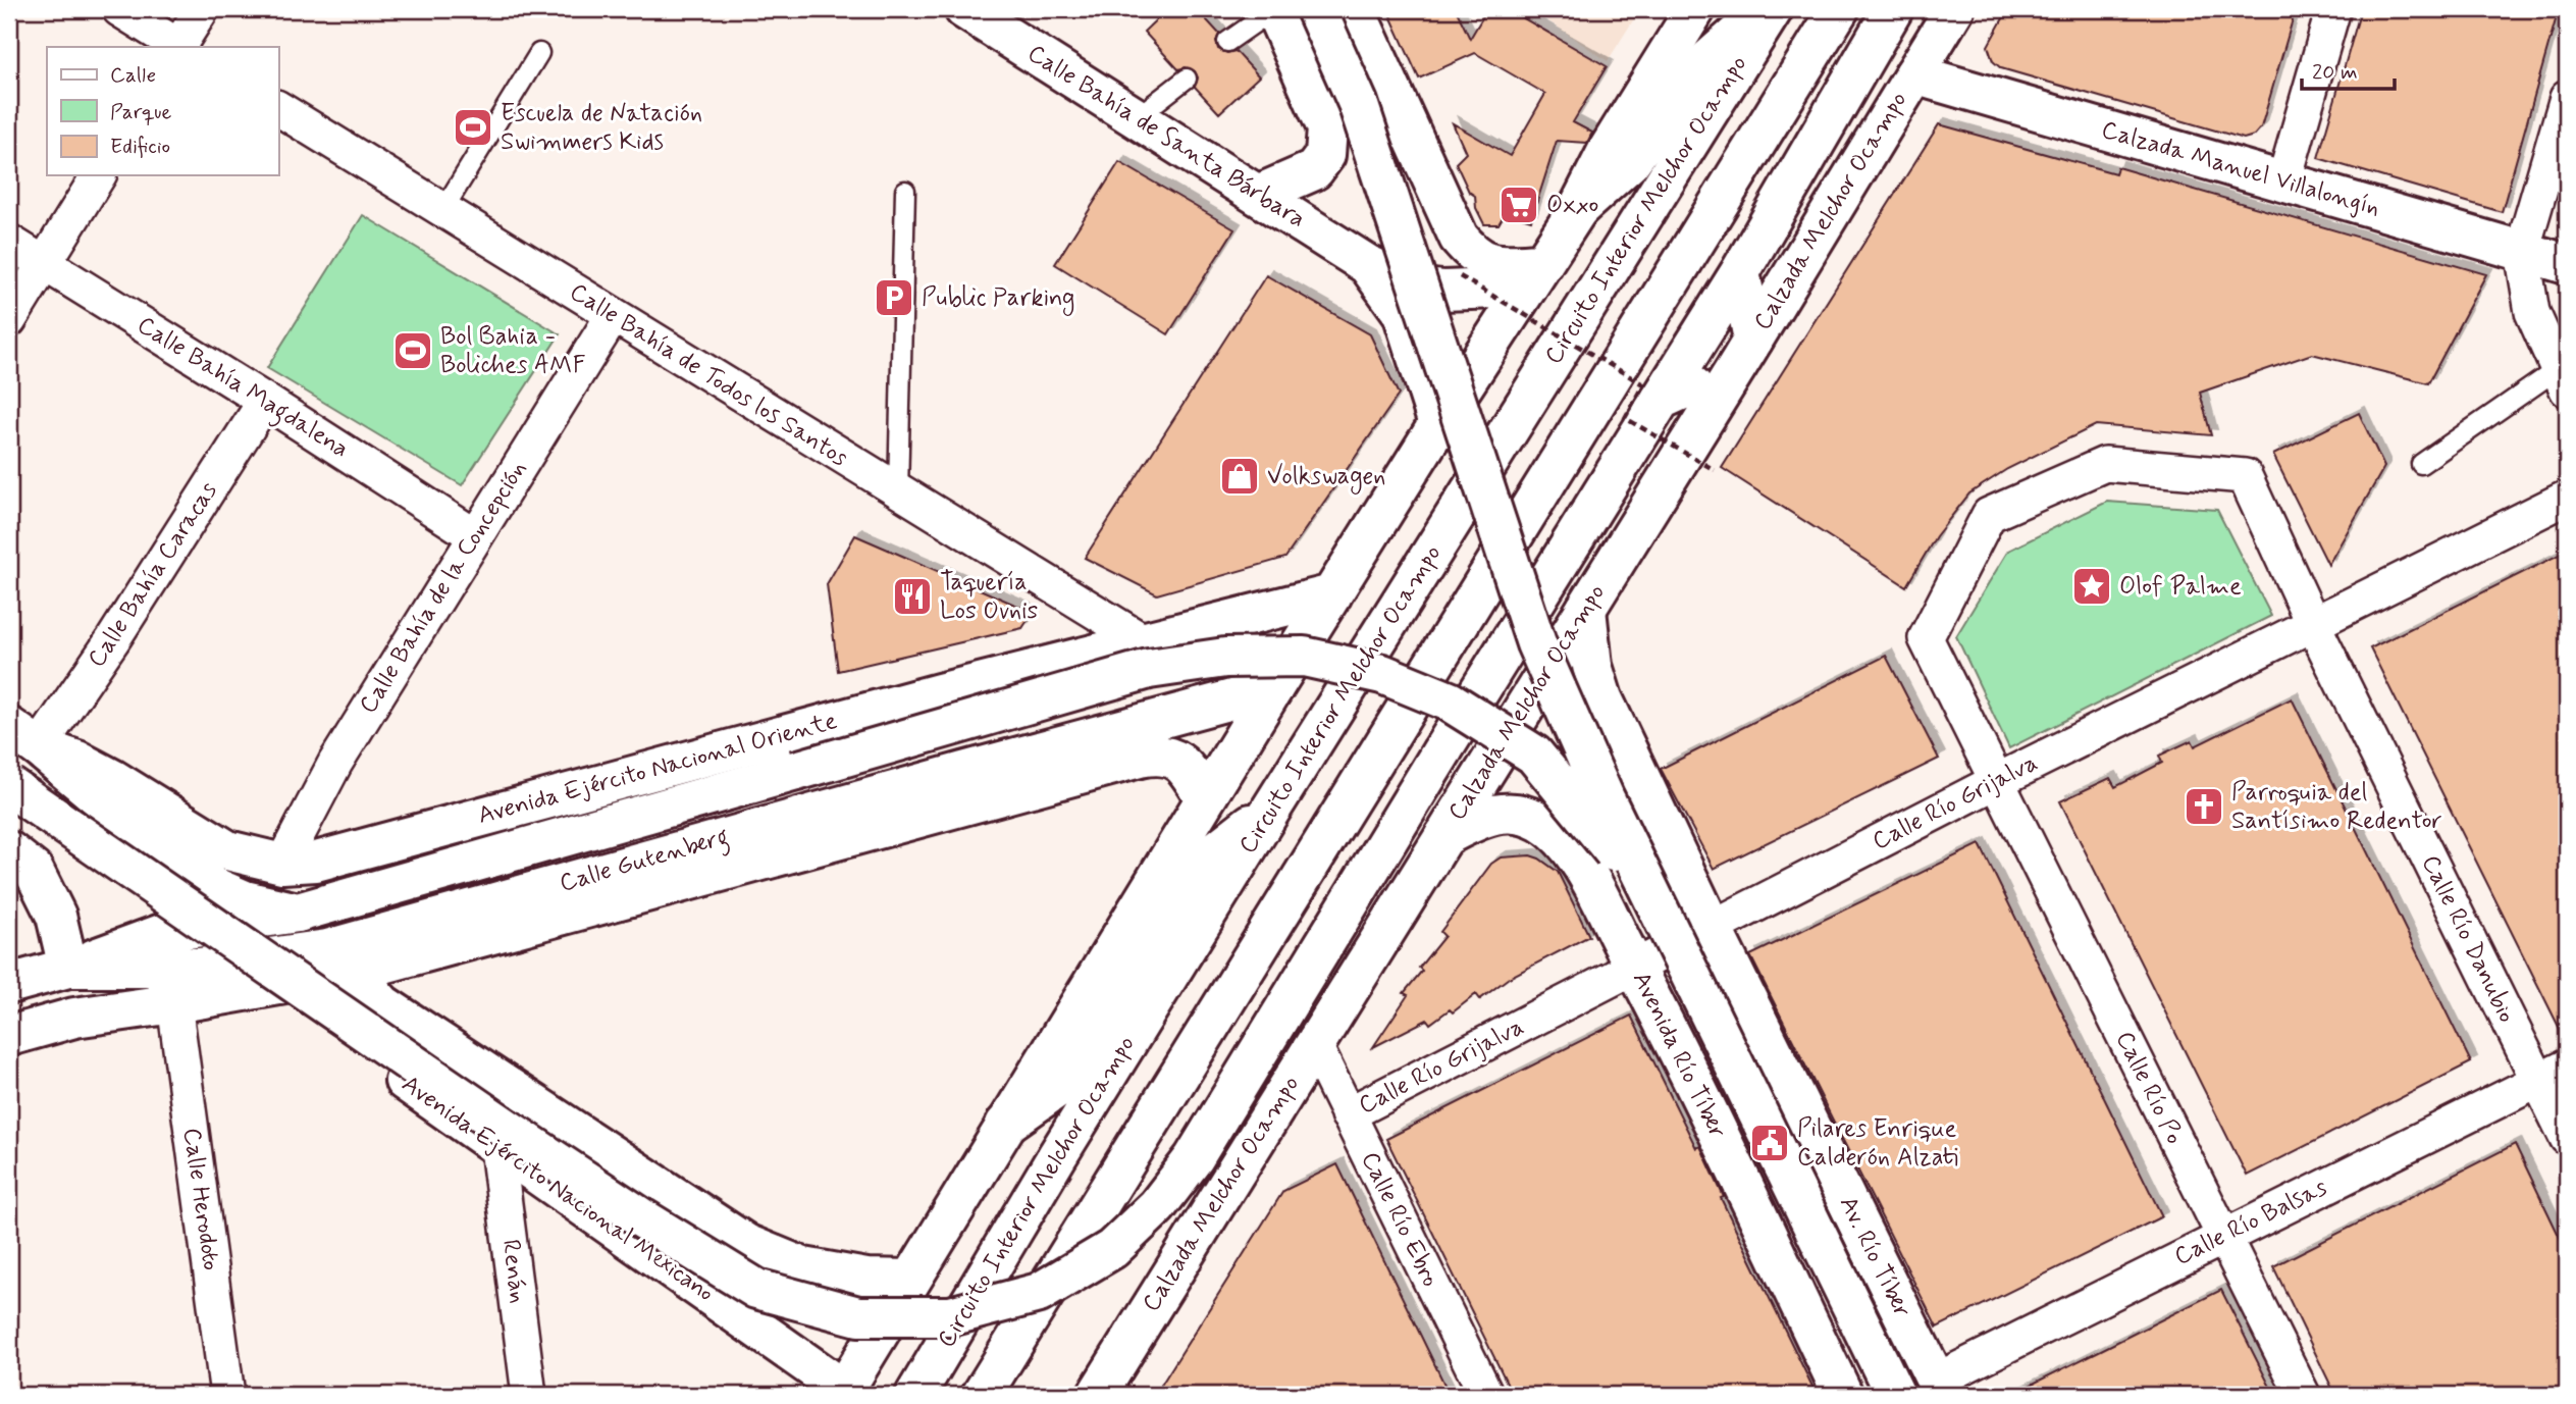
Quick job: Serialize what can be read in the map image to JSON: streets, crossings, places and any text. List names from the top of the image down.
{
  "streets": {
    "main road": [
      "Calle Bahía de Santa Bárbara",
      "Calzada Manuel Villalongín",
      "Circuito Interior Melchor Ocampo",
      "Calzada Melchor Ocampo",
      "Avenida Ejército Nacional Oriente",
      "Calle Gutenberg",
      "Avenida Río Tíber",
      "Avenida Ejército Nacional Mexicano",
      "Av. Río Tíber"
    ],
    "street": [
      "Calle Bahía de Todos los Santos",
      "Calle Bahía Magdalena",
      "Calle Bahía Caracas",
      "Calle Bahía de la Concepción",
      "Calle Río Grijalva",
      "Calle Río Danubio",
      "Calle Río Po",
      "Calle Herodoto",
      "Calle Río Ebro",
      "Calle Río Balsas",
      "Renán"
    ]
  },
  "crossings": [
    ["Calzada Manuel Villalongín", "Calzada Melchor Ocampo"],
    ["Calzada Melchor Ocampo", "Avenida Río Tíber"],
    ["Calzada Melchor Ocampo", "Calle Río Ebro"],
    ["Calle Bahía de Todos los Santos", "Calle Bahía de la Concepción"],
    ["Calle Bahía de Todos los Santos", "Avenida Ejército Nacional Oriente"],
    ["Calle Bahía Magdalena", "Calle Bahía Caracas"],
    ["Calle Bahía Magdalena", "Calle Bahía de la Concepción"],
    ["Calle Bahía Caracas", "Avenida Ejército Nacional Oriente"],
    ["Calle Bahía de la Concepción", "Avenida Ejército Nacional Oriente"],
    ["Calle Río Grijalva", "Calle Río Danubio"],
    ["Calle Río Grijalva", "Avenida Río Tíber"],
    ["Calle Río Grijalva", "Calle Río Po"],
    ["Calle Río Grijalva", "Calle Río Ebro"],
    ["Calle Río Grijalva", "Av. Río Tíber"],
    ["Calle Gutenberg", "Avenida Ejército Nacional Mexicano"],
    ["Calle Gutenberg", "Calle Herodoto"],
    ["Calle Río Danubio", "Calle Río Po"],
    ["Calle Río Danubio", "Calle Río Balsas"],
    ["Calle Río Po", "Calle Río Balsas"],
    ["Avenida Ejército Nacional Mexicano", "Renán"],
    ["Calle Río Balsas", "Av. Río Tíber"]
  ],
  "places": {
    "sports": ["Escuela de Natación Swimmers Kids", "Bol Bahia - Boliches AMF"],
    "supermarket": ["Oxxo"],
    "parking": ["Public Parking"],
    "shop": ["Volkswagen"],
    "place": ["Olof Palme"],
    "restaurant": ["Taquería Los Ovnis"],
    "church": ["Parroquia del Santísimo Redentor"],
    "public building": ["Pilares Enrique Calderón Alzati"]
  },
  "legend": ["Calle", "Parque", "Edificio"],
  "scale_bar": "20 m"
}
